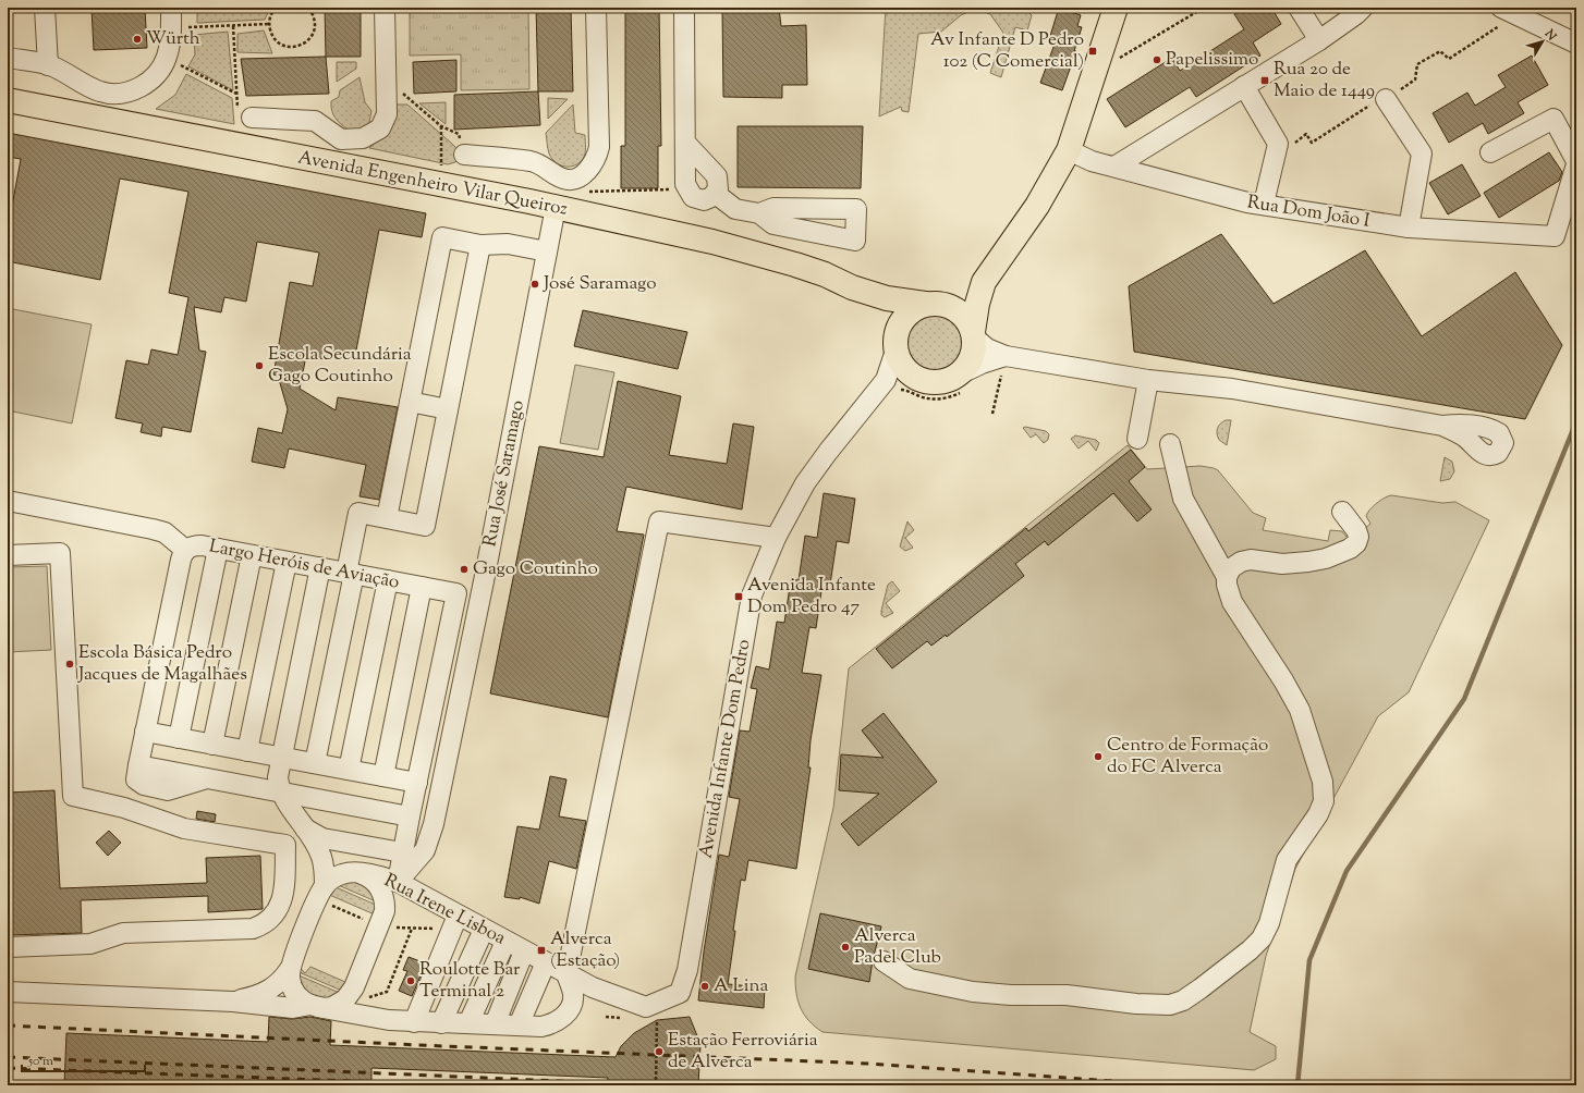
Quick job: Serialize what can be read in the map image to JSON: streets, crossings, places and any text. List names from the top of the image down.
{
  "streets": {
    "main road": ["Avenida Engenheiro Vilar Queiroz"],
    "street": [
      "Rua Dom João I",
      "Rua José Saramago",
      "Largo Heróis de Aviação",
      "Avenida Infante Dom Pedro",
      "Rua Irene Lisboa"
    ]
  },
  "crossings": [
    ["Avenida Engenheiro Vilar Queiroz", "Rua José Saramago"],
    ["Avenida Engenheiro Vilar Queiroz", "Avenida Infante Dom Pedro"],
    ["Rua José Saramago", "Largo Heróis de Aviação"],
    ["Rua José Saramago", "Rua Irene Lisboa"],
    ["Largo Heróis de Aviação", "Rua Irene Lisboa"],
    ["Avenida Infante Dom Pedro", "Rua Irene Lisboa"]
  ],
  "places": {
    "other": [
      "Würth",
      "Papelissimo",
      "José Saramago",
      "Escola Secundária Gago Coutinho",
      "Gago Coutinho",
      "Escola Básica Pedro Jacques de Magalhães",
      "Centro de Formação do FC Alverca",
      "Alverca Padel Club",
      "Roulotte Bar Terminal 2",
      "A Lina",
      "Estação Ferroviária de Alverca"
    ],
    "transit": [
      "Av Infante D Pedro 102 (C Comercial)",
      "Rua 20 de Maio de 1449",
      "Avenida Infante Dom Pedro 47",
      "Alverca (Estação)"
    ]
  },
  "scale_bar": "50 m",
  "north": "top right"
}
